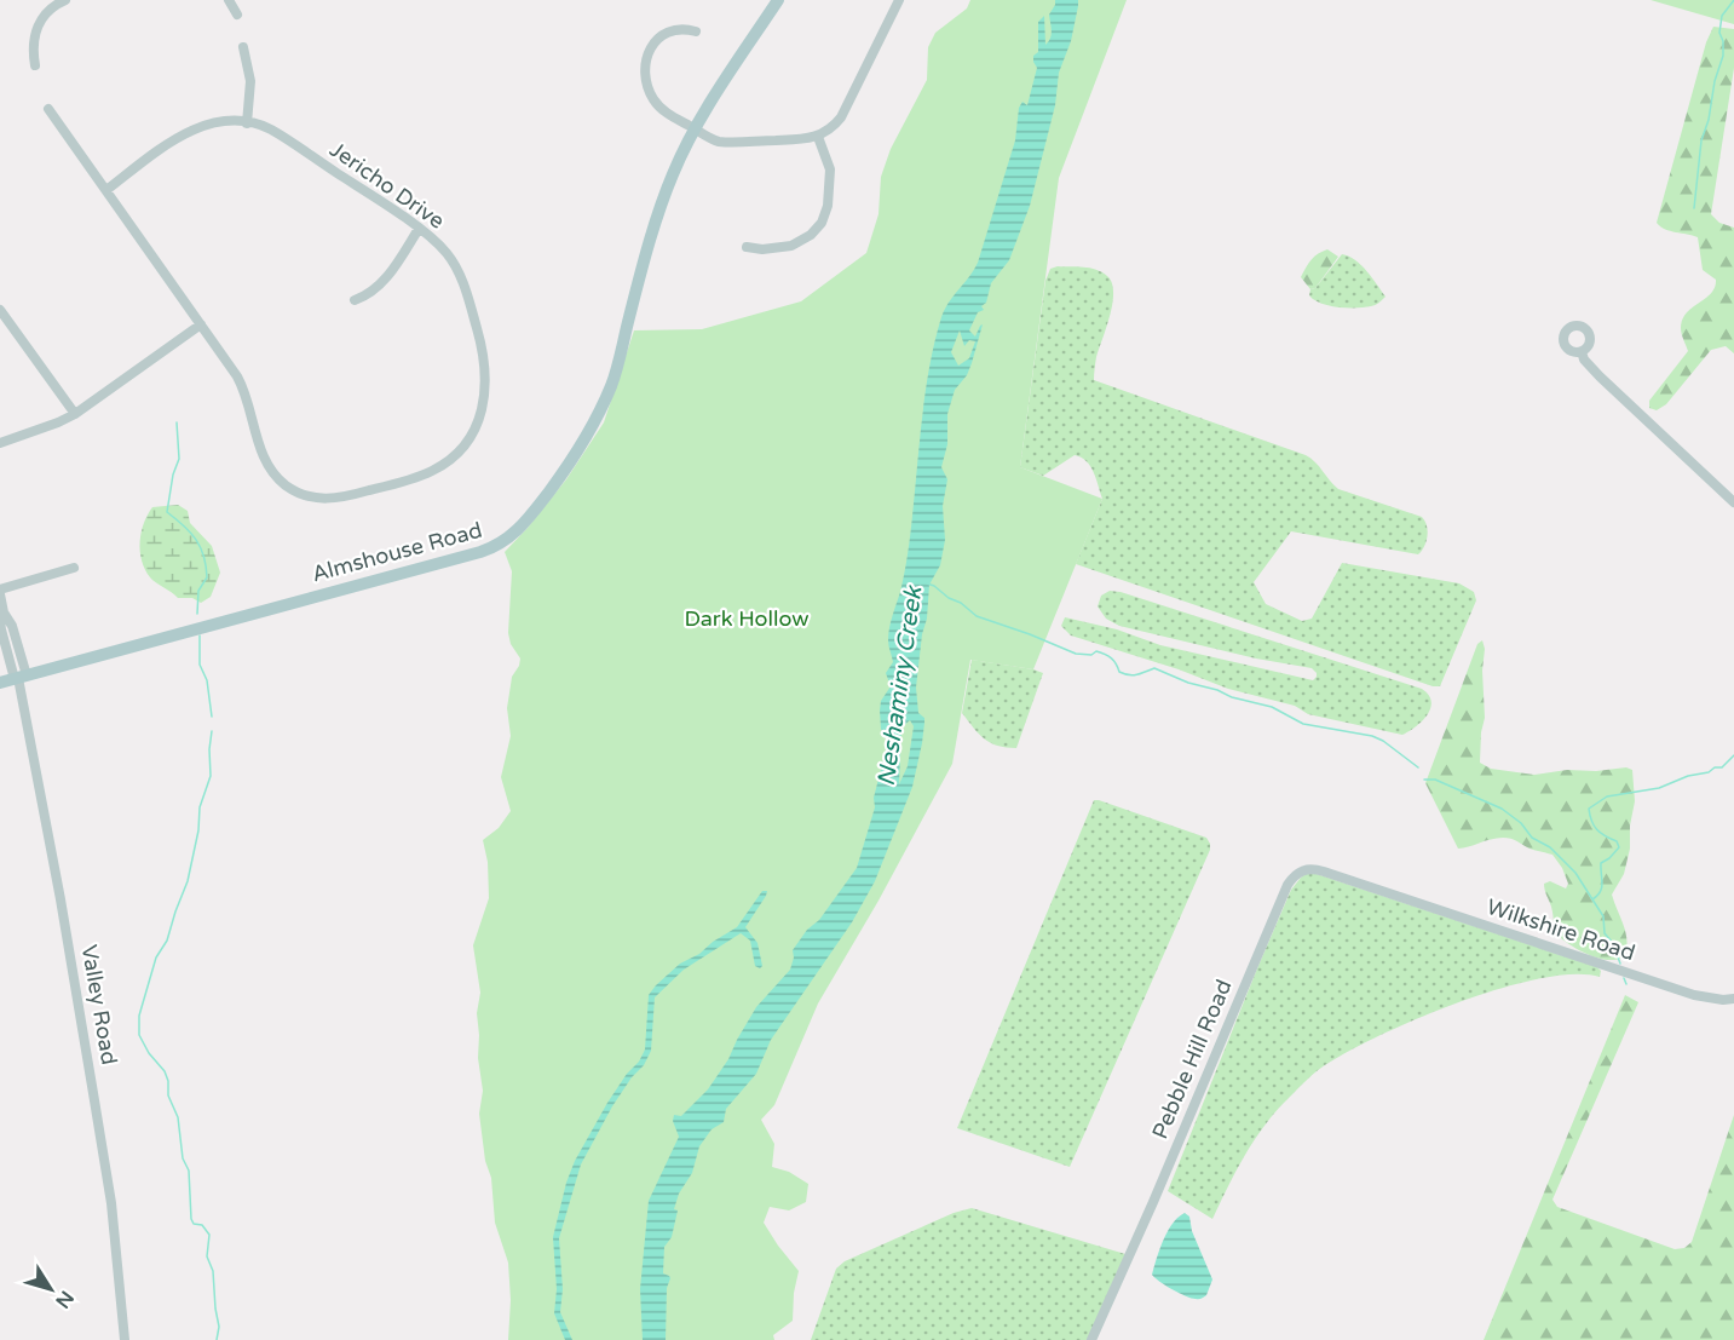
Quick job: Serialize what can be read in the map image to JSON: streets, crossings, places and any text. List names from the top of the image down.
{
  "streets": {
    "main road": ["Almshouse Road"],
    "street": [
      "Jericho Drive",
      "Wilkshire Road",
      "Valley Road",
      "Pebble Hill Road"
    ]
  },
  "crossings": [
    ["Almshouse Road", "Valley Road"],
    ["Wilkshire Road", "Pebble Hill Road"]
  ],
  "water": ["Neshaminy Creek"],
  "parks": ["Dark Hollow"],
  "north": "bottom right"
}
